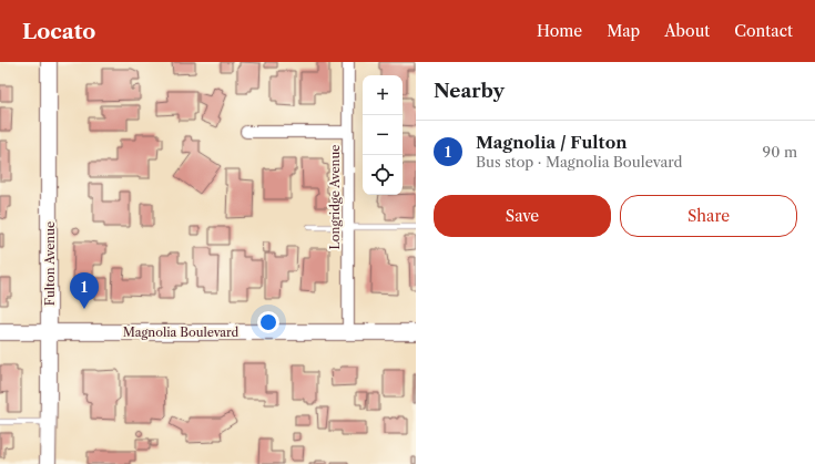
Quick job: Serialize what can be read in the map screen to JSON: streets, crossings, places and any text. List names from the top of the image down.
{
  "streets": {
    "main road": ["Fulton Avenue", "Magnolia Boulevard"],
    "street": ["Longridge Avenue"]
  },
  "crossings": [
    ["Longridge Avenue", "Magnolia Boulevard"],
    ["Fulton Avenue", "Magnolia Boulevard"]
  ],
  "page": {
    "header": "Locato",
    "nav": [
      "Home",
      "Map",
      "About",
      "Contact"
    ],
    "heading": "Nearby",
    "map_buttons": ["+", "−"],
    "list": [
      {
        "mark": "1",
        "name": "Magnolia / Fulton",
        "note": "Bus stop · Magnolia Boulevard",
        "value": "90 m"
      }
    ],
    "buttons": ["Save", "Share"],
    "pins": "1"
  }
}
